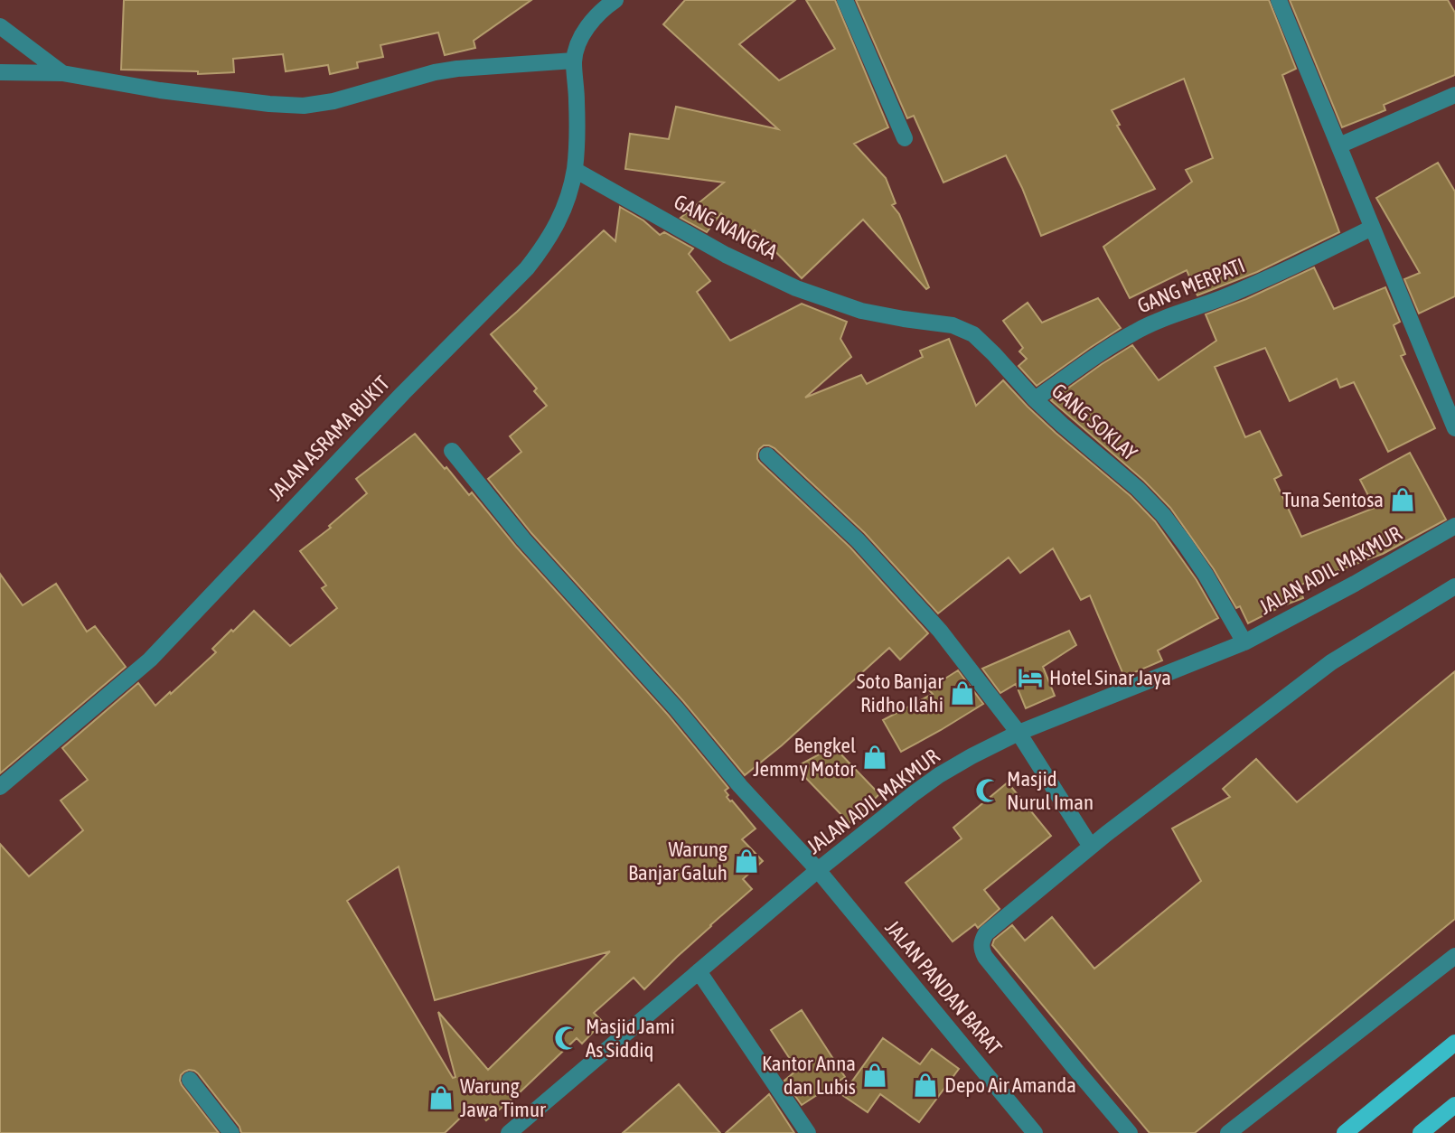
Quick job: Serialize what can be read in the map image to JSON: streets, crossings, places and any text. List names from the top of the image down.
{
  "streets": {
    "street": [
      "GANG NANGKA",
      "GANG MERPATI",
      "GANG SOKLAY",
      "JALAN ASRAMA BUKIT",
      "JALAN ADIL MAKMUR",
      "JALAN PANDAN BARAT"
    ]
  },
  "crossings": [
    ["GANG NANGKA", "GANG SOKLAY"],
    ["GANG NANGKA", "JALAN ASRAMA BUKIT"],
    ["GANG MERPATI", "GANG SOKLAY"],
    ["GANG SOKLAY", "JALAN ADIL MAKMUR"],
    ["JALAN ADIL MAKMUR", "JALAN PANDAN BARAT"]
  ],
  "places": {
    "shop": [
      "Tuna Sentosa",
      "Soto Banjar Ridho Ilahi",
      "Bengkel Jemmy Motor",
      "Warung Banjar Galuh",
      "Kantor Anna dan Lubis",
      "Depo Air Amanda",
      "Warung Jawa Timur"
    ],
    "hotel": ["Hotel Sinar Jaya"],
    "mosque": ["Masjid Nurul Iman", "Masjid Jami As Siddiq"]
  }
}
